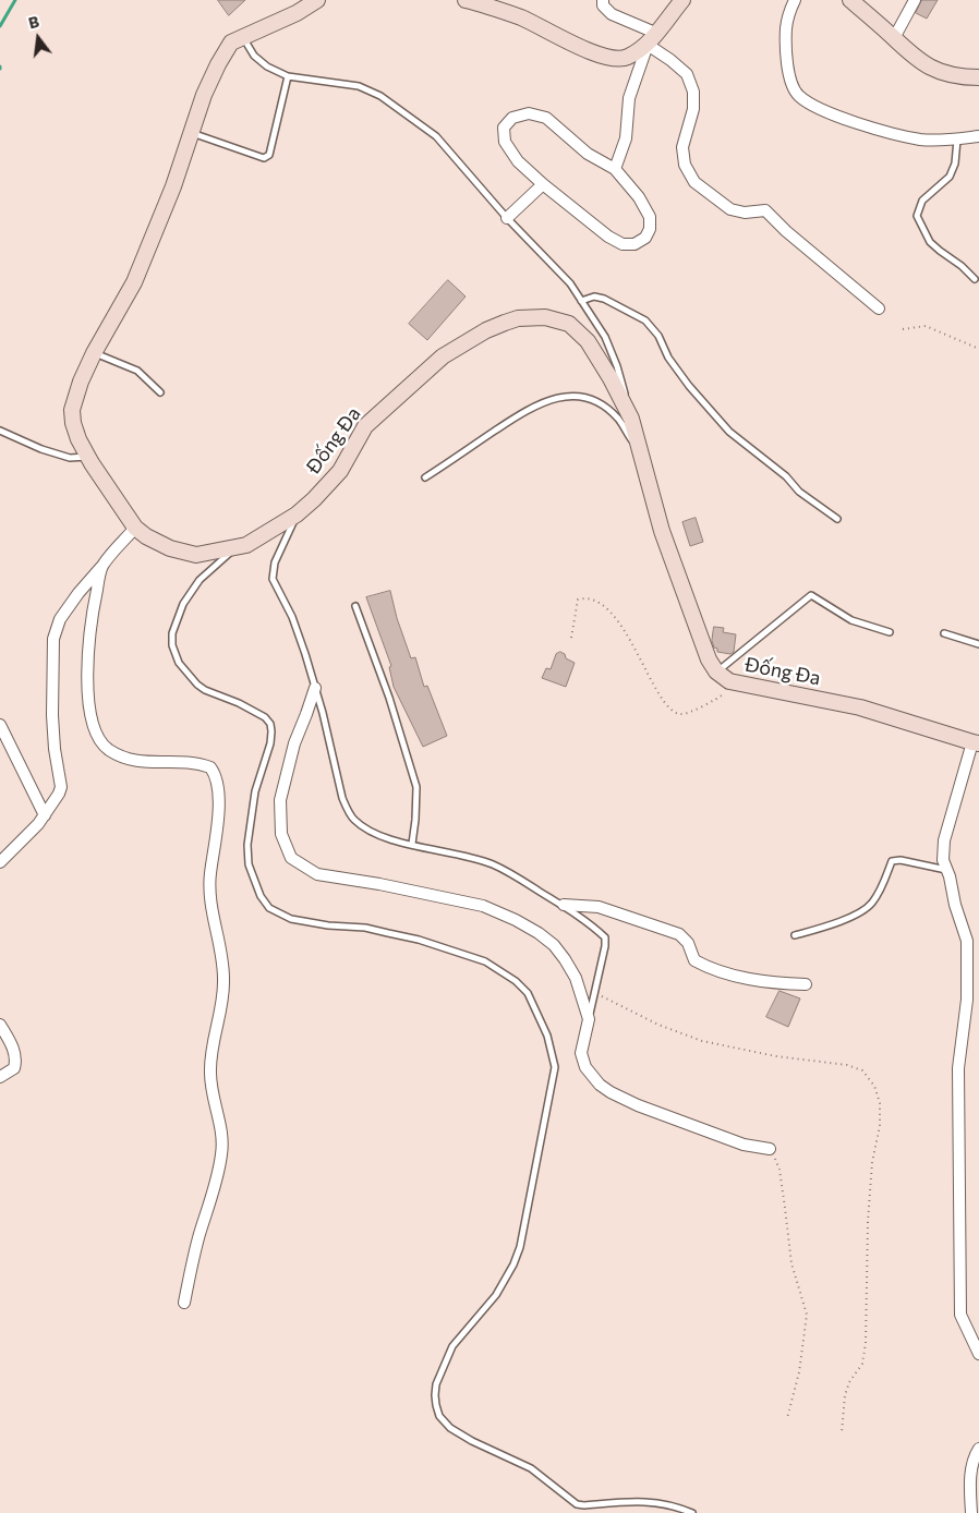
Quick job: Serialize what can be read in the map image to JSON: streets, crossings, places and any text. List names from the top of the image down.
{
  "streets": {
    "street": ["Đống Đa"]
  },
  "north": "top"
}
